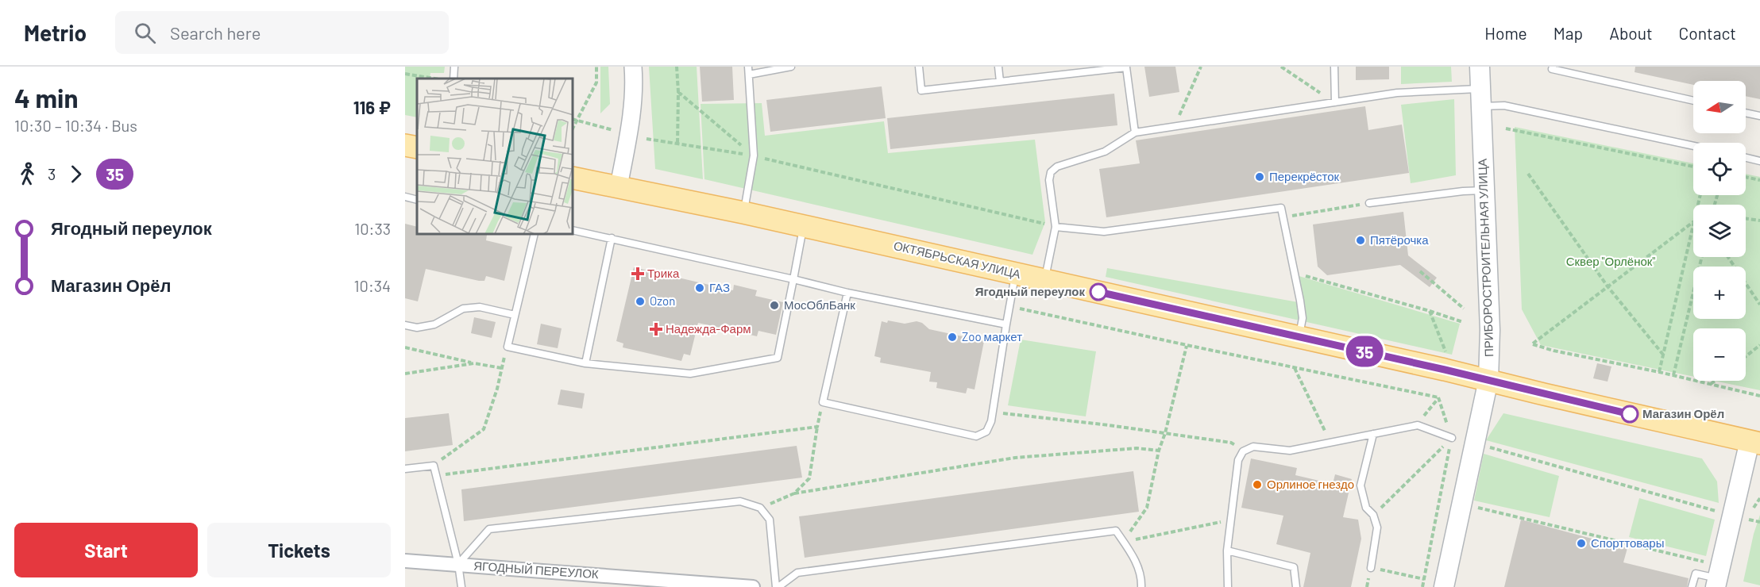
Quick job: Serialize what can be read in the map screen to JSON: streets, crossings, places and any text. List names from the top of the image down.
{
  "streets": {
    "main road": ["ПРИБОРОСТРОИТЕЛЬНАЯ УЛИЦА", "ОКТЯБРЬСКАЯ УЛИЦА"],
    "street": ["ЯГОДНЫЙ ПЕРЕУЛОК"]
  },
  "crossings": [
    ["ПРИБОРОСТРОИТЕЛЬНАЯ УЛИЦА", "ОКТЯБРЬСКАЯ УЛИЦА"]
  ],
  "parks": ["Сквер \"Орлёнок\""],
  "places": {
    "other": [
      "Перекрёсток",
      "Пятёрочка",
      "ГАЗ",
      "Ягодный переулок",
      "Ozon",
      "МосОблБанк",
      "Zoo маркет",
      "Магазин Орёл",
      "Орлиное гнездо",
      "Спорттовары"
    ],
    "health": ["Трика", "Надежда-Фарм"]
  },
  "lines": ["bus line 35"],
  "north": "left",
  "page": {
    "header": "Metrio",
    "search": "Search here",
    "nav": [
      "Home",
      "Map",
      "About",
      "Contact"
    ],
    "heading": ["4 min", "10:30 – 10:34 · Bus", "116 ₽"],
    "on_map": "35",
    "map_buttons": ["+", "−"],
    "legs": ["3", "35"],
    "list": [
      {
        "name": "Ягодный переулок",
        "value": "10:33"
      },
      {
        "name": "Магазин Орёл",
        "value": "10:34"
      }
    ],
    "buttons": ["Start", "Tickets"]
  }
}
